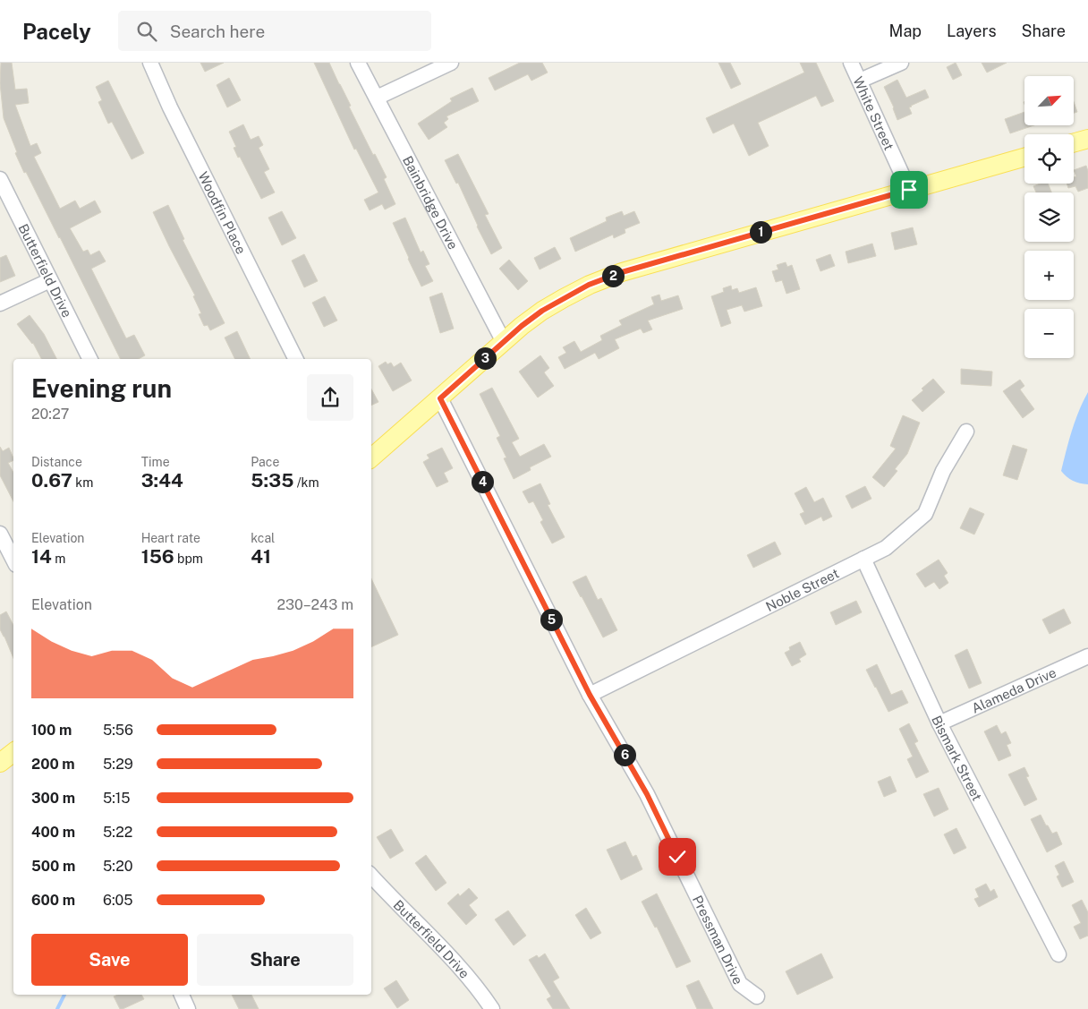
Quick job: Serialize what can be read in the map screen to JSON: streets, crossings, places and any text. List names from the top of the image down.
{
  "streets": {
    "street": [
      "White Street",
      "Bainbridge Drive",
      "Woodfin Place",
      "Butterfield Drive",
      "Noble Street",
      "Alameda Drive",
      "Bismark Street",
      "Pressman Drive"
    ]
  },
  "crossings": [
    ["Noble Street", "Bismark Street"],
    ["Noble Street", "Pressman Drive"],
    ["Alameda Drive", "Bismark Street"]
  ],
  "north": "top right",
  "page": {
    "header": "Pacely",
    "search": "Search here",
    "nav": ["Map", "Layers", "Share"],
    "map_buttons": ["+", "−"],
    "pins": [
      "1",
      "2",
      "3",
      "4",
      "5",
      "6"
    ],
    "heading": ["Evening run", "20:27"],
    "stats": [
      ["Distance", "0.67 km"],
      ["Time", "3:44"],
      ["Pace", "5:35 /km"],
      ["Elevation", "14 m"],
      ["Heart rate", "156 bpm"],
      ["kcal", "41"]
    ],
    "chart": ["Elevation", "230–243 m"],
    "list": [
      {
        "name": "100 m",
        "note": "5:56"
      },
      {
        "name": "200 m",
        "note": "5:29"
      },
      {
        "name": "300 m",
        "note": "5:15"
      },
      {
        "name": "400 m",
        "note": "5:22"
      },
      {
        "name": "500 m",
        "note": "5:20"
      },
      {
        "name": "600 m",
        "note": "6:05"
      }
    ],
    "buttons": ["Save", "Share"]
  }
}
